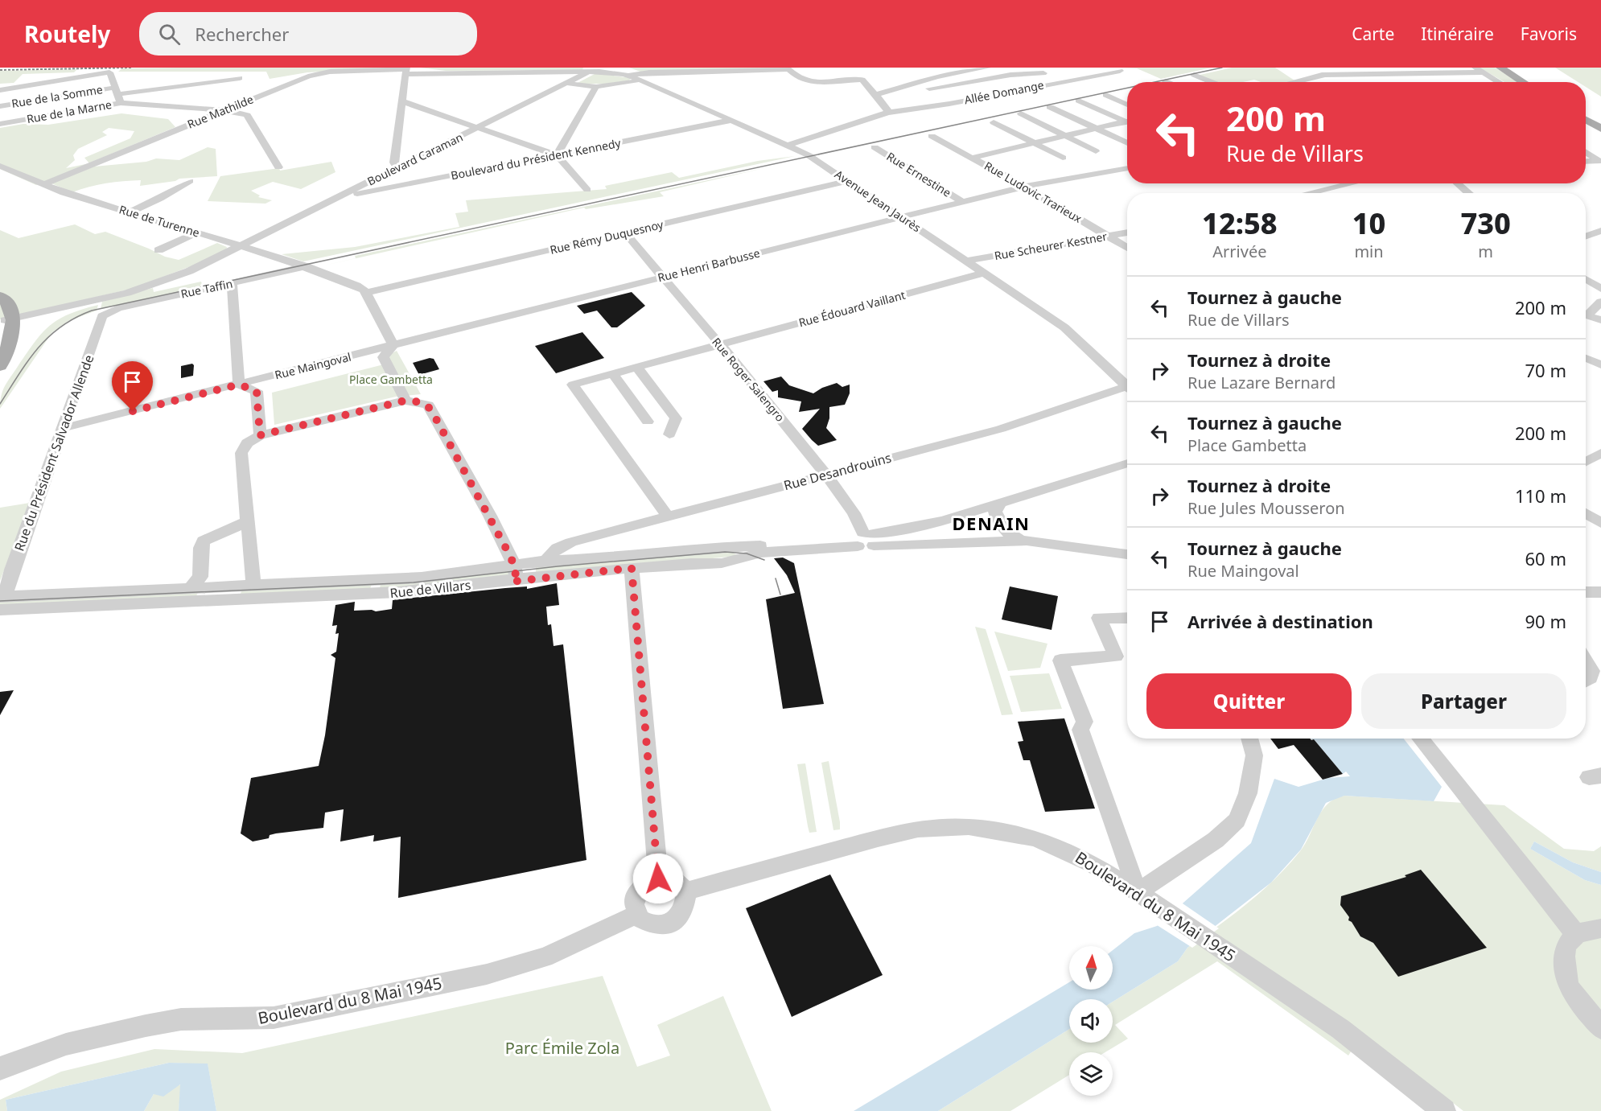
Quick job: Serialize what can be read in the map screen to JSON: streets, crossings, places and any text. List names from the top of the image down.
{
  "streets": {
    "street": [
      "Allée Domange",
      "Rue de la Somme",
      "Rue de la Marne",
      "Rue Mathilde",
      "Boulevard Caraman",
      "Boulevard du Président Kennedy",
      "Rue Ernestine",
      "Rue Ludovic Trarieux",
      "Avenue Jean Jaurès",
      "Rue de Turenne",
      "Rue Rémy Duquesnoy",
      "Rue Scheurer Kestner",
      "Rue Henri Barbusse",
      "Rue Taffin",
      "Rue Édouard Vaillant",
      "Rue Maingoval",
      "Rue Roger Salengro",
      "Rue du Président Salvador Allende",
      "Rue Desandrouins",
      "Rue de Villars",
      "Boulevard du 8 Mai 1945"
    ]
  },
  "crossings": [
    ["Allée Domange", "Avenue Jean Jaurès"],
    ["Rue de la Marne", "Rue Mathilde"],
    ["Rue Mathilde", "Avenue Jean Jaurès"],
    ["Rue Mathilde", "Rue de Turenne"],
    ["Boulevard Caraman", "Boulevard du Président Kennedy"],
    ["Boulevard Caraman", "Avenue Jean Jaurès"],
    ["Boulevard Caraman", "Rue de Turenne"],
    ["Boulevard du Président Kennedy", "Avenue Jean Jaurès"],
    ["Rue Ernestine", "Rue Henri Barbusse"],
    ["Rue Ludovic Trarieux", "Rue Scheurer Kestner"],
    ["Rue Ludovic Trarieux", "Rue Henri Barbusse"],
    ["Avenue Jean Jaurès", "Rue Rémy Duquesnoy"],
    ["Avenue Jean Jaurès", "Rue Scheurer Kestner"],
    ["Avenue Jean Jaurès", "Rue Henri Barbusse"],
    ["Avenue Jean Jaurès", "Rue Édouard Vaillant"],
    ["Rue de Turenne", "Rue Rémy Duquesnoy"],
    ["Rue de Turenne", "Rue Taffin"],
    ["Rue Rémy Duquesnoy", "Rue Roger Salengro"],
    ["Rue Henri Barbusse", "Rue Maingoval"],
    ["Rue Henri Barbusse", "Rue Roger Salengro"],
    ["Rue Taffin", "Rue du Président Salvador Allende"],
    ["Rue Édouard Vaillant", "Rue Roger Salengro"],
    ["Rue Édouard Vaillant", "Rue Desandrouins"],
    ["Rue Maingoval", "Rue du Président Salvador Allende"],
    ["Rue Roger Salengro", "Rue Desandrouins"],
    ["Rue Roger Salengro", "Rue de Villars"],
    ["Rue du Président Salvador Allende", "Rue de Villars"],
    ["Rue Desandrouins", "Rue de Villars"]
  ],
  "districts": ["DENAIN"],
  "parks": ["Place Gambetta", "Parc Émile Zola"],
  "north": "top",
  "page": {
    "header": "Routely",
    "search": "Rechercher",
    "nav": ["Carte", "Itinéraire", "Favoris"],
    "turn": ["200 m", "Rue de Villars"],
    "eta": [
      "12:58",
      "Arrivée",
      "10",
      "min",
      "730",
      "m"
    ],
    "list": [
      {
        "name": "Tournez à gauche",
        "note": "Rue de Villars",
        "value": "200 m"
      },
      {
        "name": "Tournez à droite",
        "note": "Rue Lazare Bernard",
        "value": "70 m"
      },
      {
        "name": "Tournez à gauche",
        "note": "Place Gambetta",
        "value": "200 m"
      },
      {
        "name": "Tournez à droite",
        "note": "Rue Jules Mousseron",
        "value": "110 m"
      },
      {
        "name": "Tournez à gauche",
        "note": "Rue Maingoval",
        "value": "60 m"
      },
      {
        "name": "Arrivée à destination",
        "value": "90 m"
      }
    ],
    "buttons": ["Quitter", "Partager"]
  }
}
